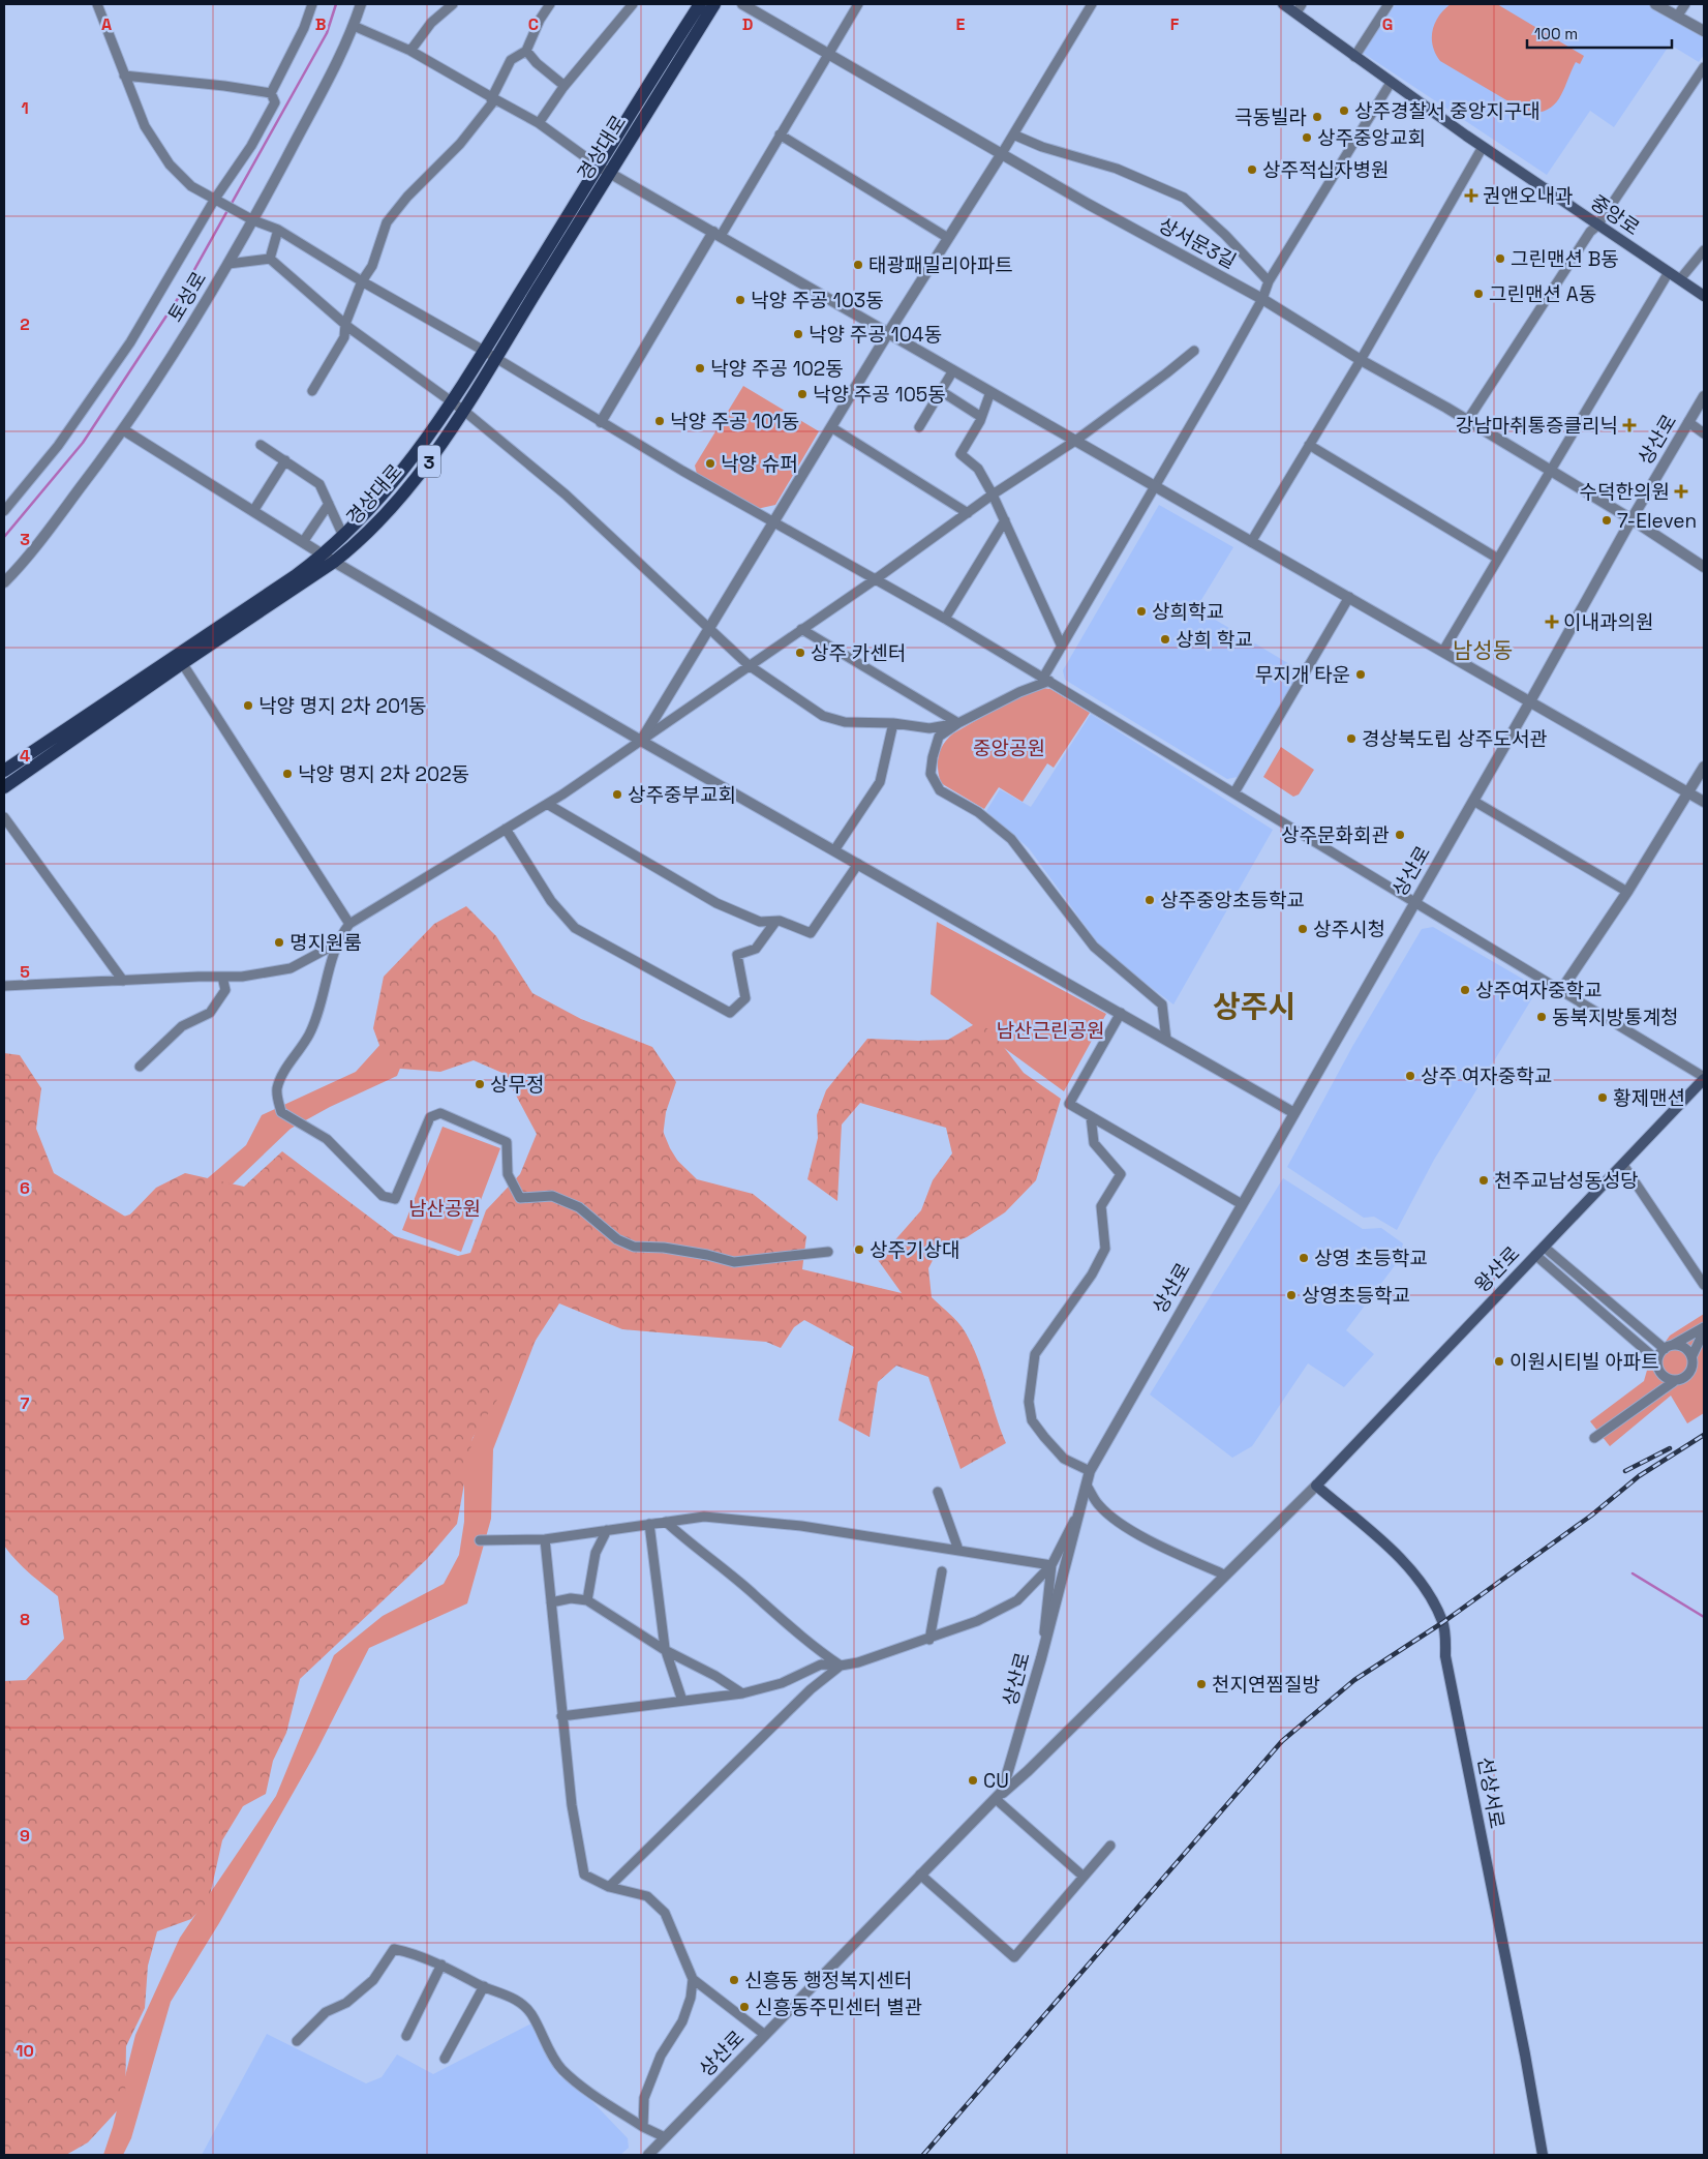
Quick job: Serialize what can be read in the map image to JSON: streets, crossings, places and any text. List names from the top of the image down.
{
  "streets": {
    "main road": [
      "경상대로",
      "중앙로",
      "3",
      "왕산로",
      "선상서로"
    ],
    "street": ["상서문3길", "토성로", "상산로"]
  },
  "crossings": [
    ["상서문3길", "상산로"],
    ["왕산로", "선상서로"]
  ],
  "districts": ["남성동", "상주시"],
  "parks": ["중앙공원", "남산근린공원", "남산공원"],
  "places": {
    "other": [
      "상주경찰서 중앙지구대",
      "극동빌라",
      "상주중앙교회",
      "상주적십자병원",
      "그린맨션 B동",
      "태광패밀리아파트",
      "그린맨션 A동",
      "낙양 주공 103동",
      "낙양 주공 104동",
      "낙양 주공 102동",
      "낙양 주공 105동",
      "낙양 주공 101동",
      "낙양 슈퍼",
      "7-Eleven",
      "상희학교",
      "상희 학교",
      "상주 카센터",
      "무지개 타운",
      "낙양 명지 2차 201동",
      "경상북도립 상주도서관",
      "낙양 명지 2차 202동",
      "상주중부교회",
      "상주문화회관",
      "상주중앙초등학교",
      "상주시청",
      "명지원룸",
      "상주여자중학교",
      "동북지방통계청",
      "상주 여자중학교",
      "상무정",
      "황제맨션",
      "천주교남성동성당",
      "상주기상대",
      "상영 초등학교",
      "상영초등학교",
      "이원시티빌 아파트",
      "천지연찜질방",
      "CU",
      "신흥동 행정복지센터",
      "신흥동주민센터 별관"
    ],
    "health": [
      "권앤오내과",
      "강남마취통증클리닉",
      "수덕한의원",
      "이내과의원"
    ]
  },
  "scale_bar": "100 m",
  "grid": {
    "columns": [
      "A",
      "B",
      "C",
      "D",
      "E",
      "F",
      "G"
    ],
    "rows": [
      "1",
      "2",
      "3",
      "4",
      "5",
      "6",
      "7",
      "8",
      "9",
      "10"
    ]
  }
}
